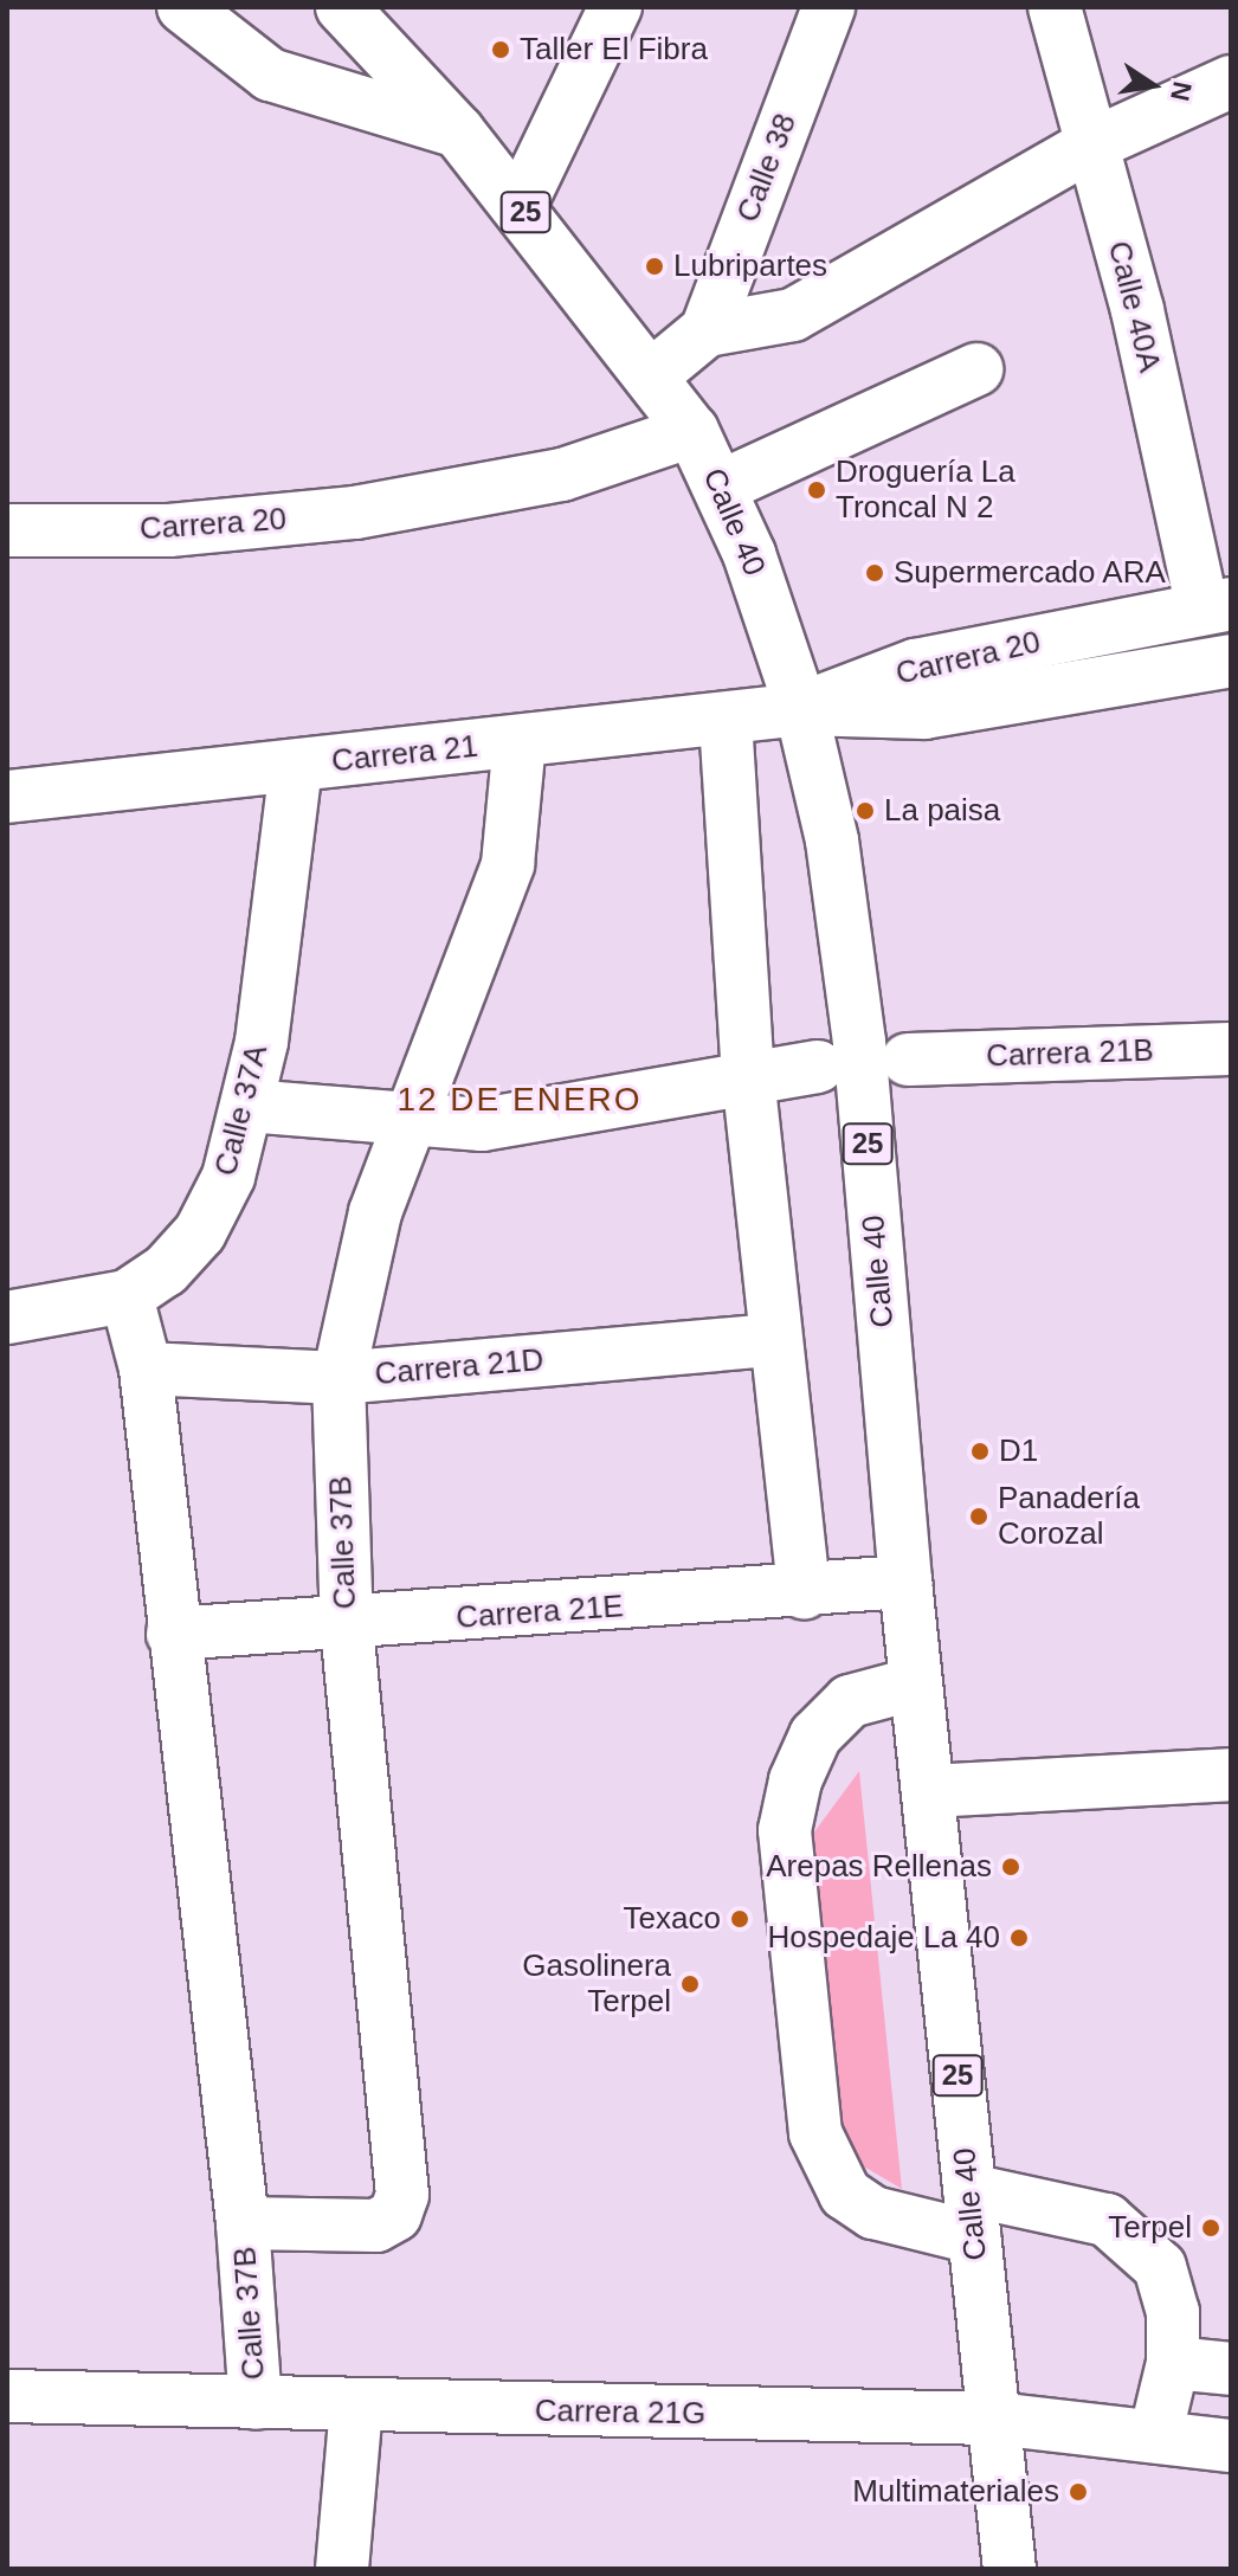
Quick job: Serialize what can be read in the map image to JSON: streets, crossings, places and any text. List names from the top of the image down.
{
  "streets": {
    "main road": [
      "Calle 38",
      "25",
      "Calle 40A",
      "Calle 40",
      "Carrera 20",
      "Carrera 21",
      "Carrera 21B",
      "Calle 37A",
      "Carrera 21D",
      "Calle 37B",
      "Carrera 21E",
      "Carrera 21G"
    ]
  },
  "crossings": [
    ["Calle 40A", "Carrera 20"],
    ["Calle 40", "Carrera 20"],
    ["Calle 40", "Carrera 21"],
    ["Calle 40", "Carrera 21E"],
    ["Calle 40", "Carrera 21G"],
    ["Carrera 20", "Carrera 21"],
    ["Carrera 21", "Calle 37A"],
    ["Carrera 21", "Calle 37B"],
    ["Calle 37A", "Calle 37B"],
    ["Carrera 21D", "Calle 37B"],
    ["Calle 37B", "Carrera 21E"],
    ["Calle 37B", "Carrera 21G"]
  ],
  "districts": ["12 DE ENERO"],
  "places": [
    "Taller El Fibra",
    "Lubripartes",
    "Droguería La Troncal N 2",
    "Supermercado ARA",
    "La paisa",
    "D1",
    "Panadería Corozal",
    "Arepas Rellenas",
    "Texaco",
    "Hospedaje La 40",
    "Gasolinera Terpel",
    "Terpel",
    "Multimateriales"
  ],
  "north": "right"
}
